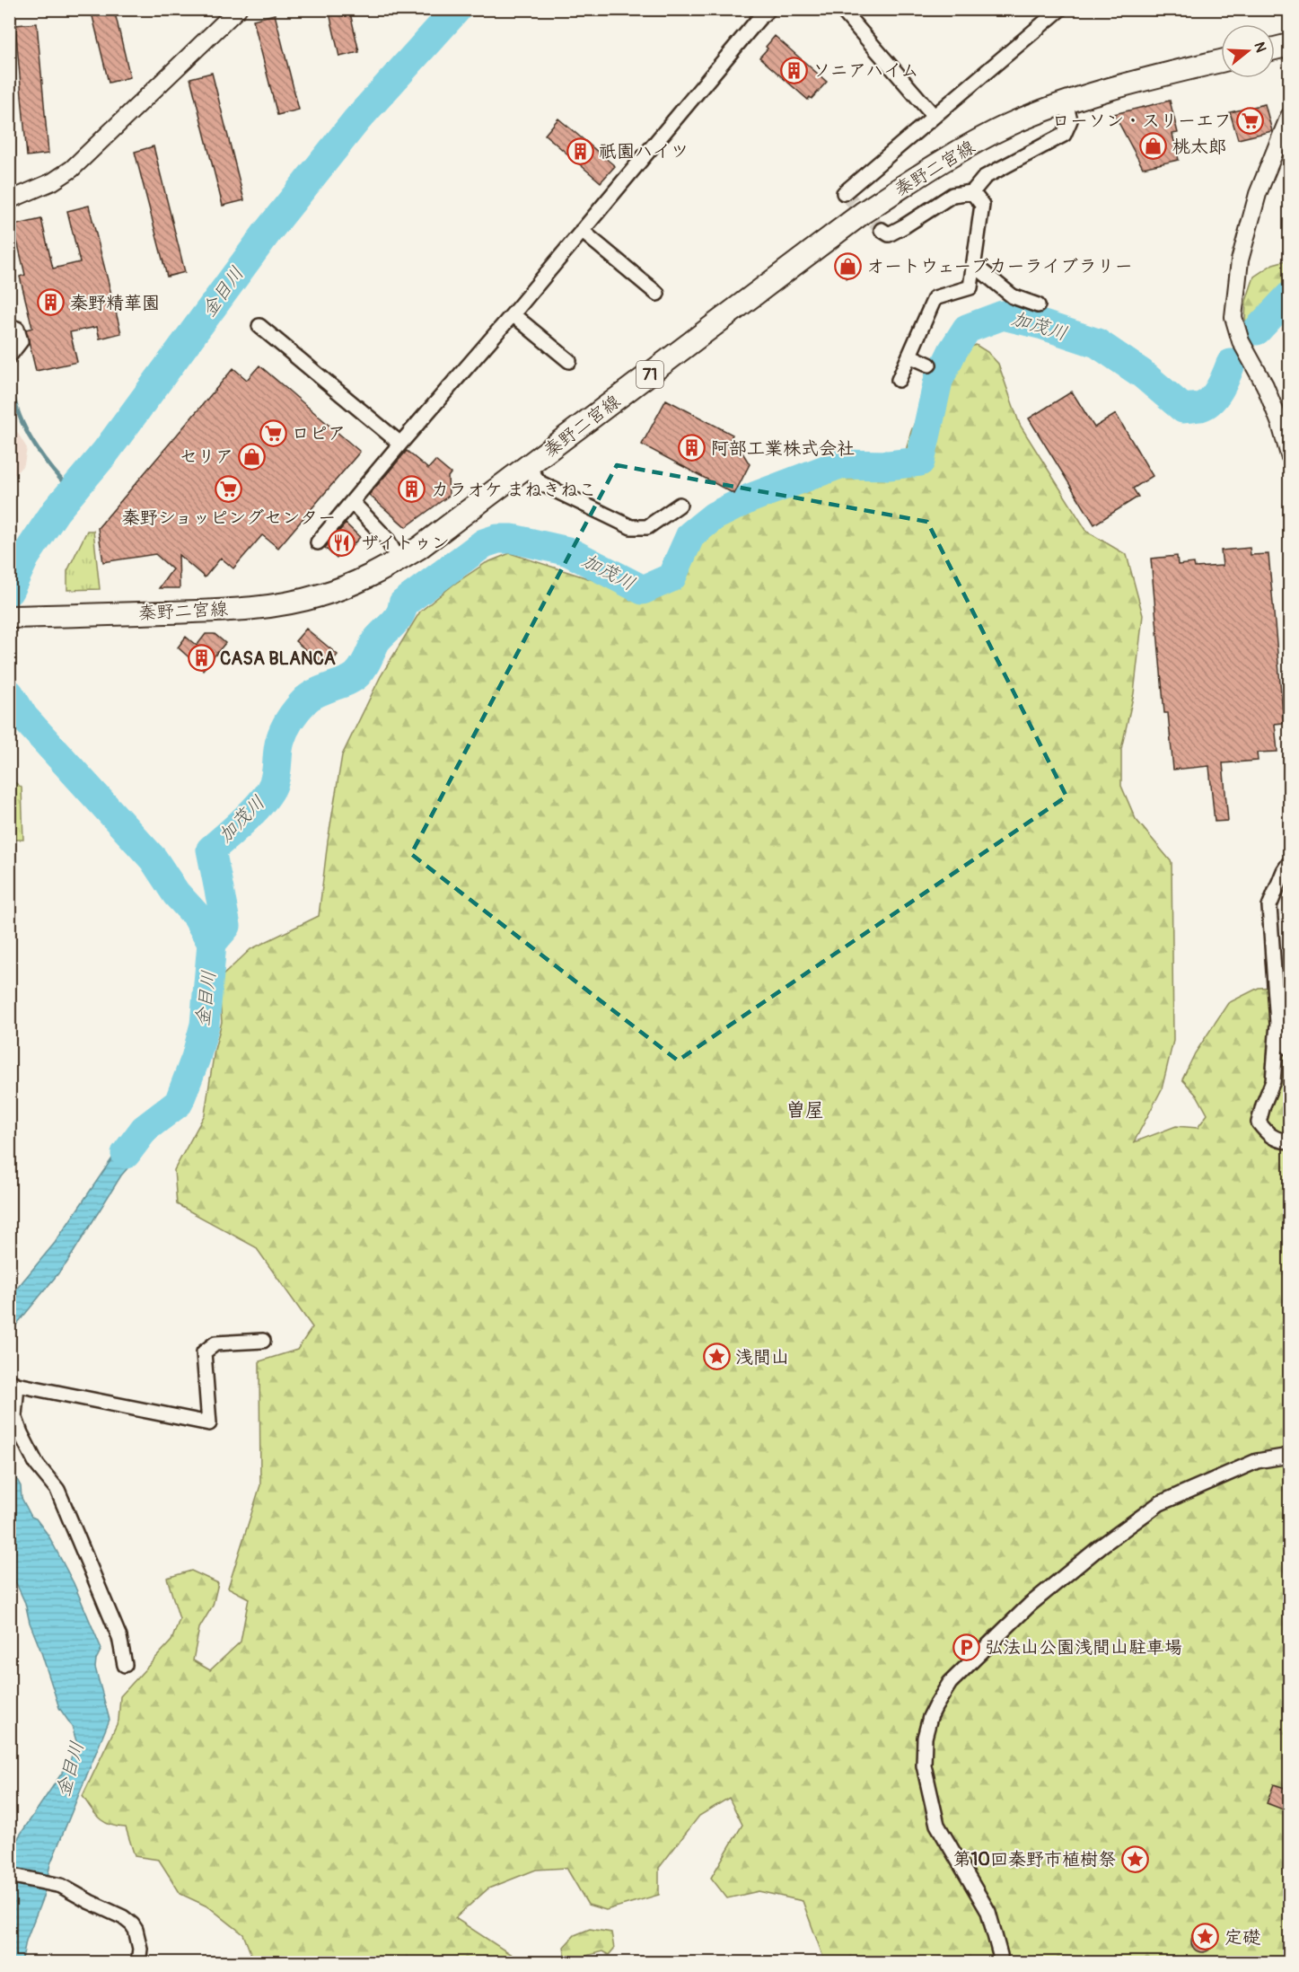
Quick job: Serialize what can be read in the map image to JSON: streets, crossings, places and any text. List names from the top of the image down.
{
  "streets": {
    "main road": ["秦野二宮線", "71"]
  },
  "districts": ["曽屋"],
  "water": ["金目川", "加茂川"],
  "places": {
    "building": [
      "ソニアハイム",
      "祇園ハイツ",
      "秦野精華園",
      "阿部工業株式会社",
      "カラオケ まねきねこ",
      "CASA BLANCA"
    ],
    "supermarket": ["ローソン・スリーエフ", "ロピア", "秦野ショッピングセンター"],
    "shop": ["桃太郎", "オートウェーブカーライブラリー", "セリア"],
    "restaurant": ["ザイトゥン"],
    "place": ["浅間山", "第10回秦野市植樹祭", "定礎"],
    "parking": ["弘法山公園浅間山駐車場"]
  },
  "north": "right"
}
